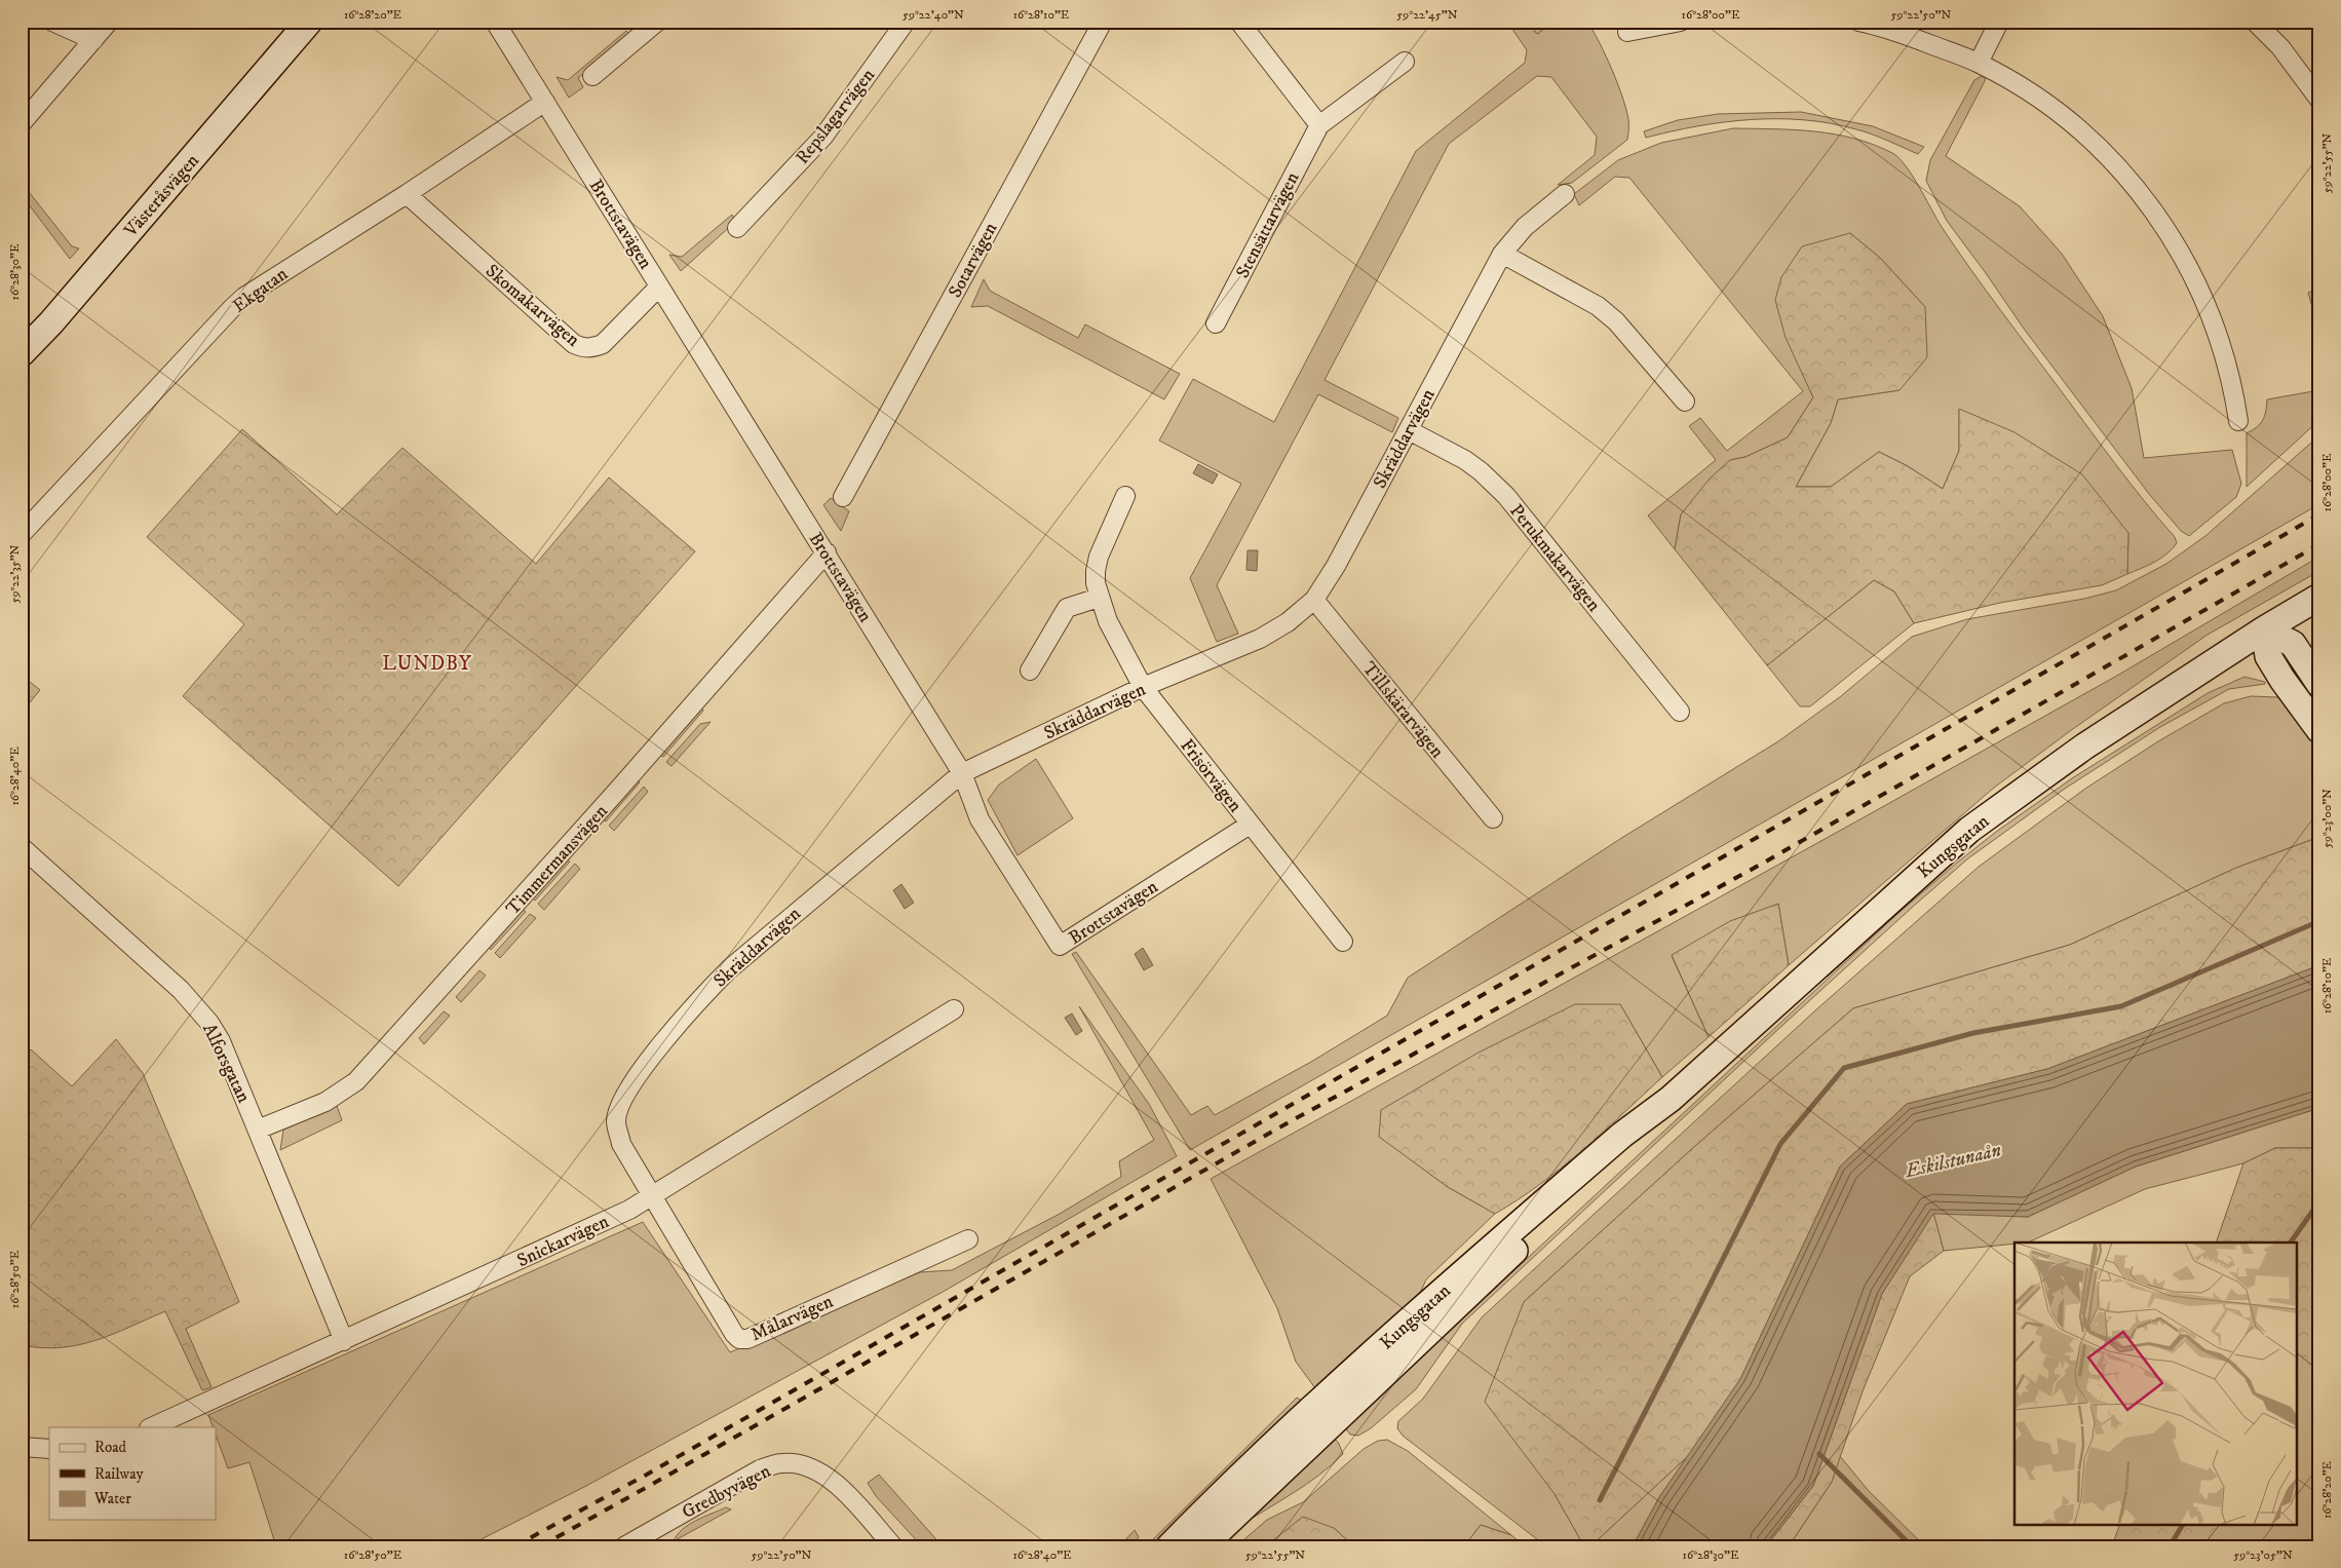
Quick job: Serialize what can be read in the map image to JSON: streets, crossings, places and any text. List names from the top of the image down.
{
  "streets": {
    "main road": ["Västeråsvägen", "Kungsgatan"],
    "street": [
      "Repslagarvägen",
      "Brottstavägen",
      "Stensättarvägen",
      "Sotarvägen",
      "Ekgatan",
      "Skomakarvägen",
      "Skräddarvägen",
      "Perukmakarvägen",
      "Tillskärarvägen",
      "Frisörvägen",
      "Timmermansvägen",
      "Alforsgatan",
      "Snickarvägen",
      "Målarvägen",
      "Gredbyvägen"
    ]
  },
  "crossings": [
    ["Brottstavägen", "Ekgatan"],
    ["Brottstavägen", "Skomakarvägen"],
    ["Brottstavägen", "Skräddarvägen"],
    ["Brottstavägen", "Frisörvägen"],
    ["Brottstavägen", "Timmermansvägen"],
    ["Ekgatan", "Skomakarvägen"],
    ["Skräddarvägen", "Perukmakarvägen"],
    ["Skräddarvägen", "Tillskärarvägen"],
    ["Skräddarvägen", "Frisörvägen"],
    ["Skräddarvägen", "Snickarvägen"],
    ["Skräddarvägen", "Målarvägen"],
    ["Timmermansvägen", "Alforsgatan"],
    ["Alforsgatan", "Snickarvägen"],
    ["Snickarvägen", "Målarvägen"]
  ],
  "districts": ["LUNDBY"],
  "water": ["Eskilstunaån"],
  "legend": ["Road", "Railway", "Water"],
  "coordinates": [
    "16°28'20\"E",
    "59°22'40\"N",
    "16°28'10\"E",
    "59°22'45\"N",
    "16°28'00\"E",
    "59°22'50\"N",
    "59°22'55\"N",
    "16°28'30\"E",
    "59°22'35\"N",
    "16°28'40\"E",
    "59°23'00\"N",
    "16°28'50\"E",
    "59°23'05\"N"
  ]
}
